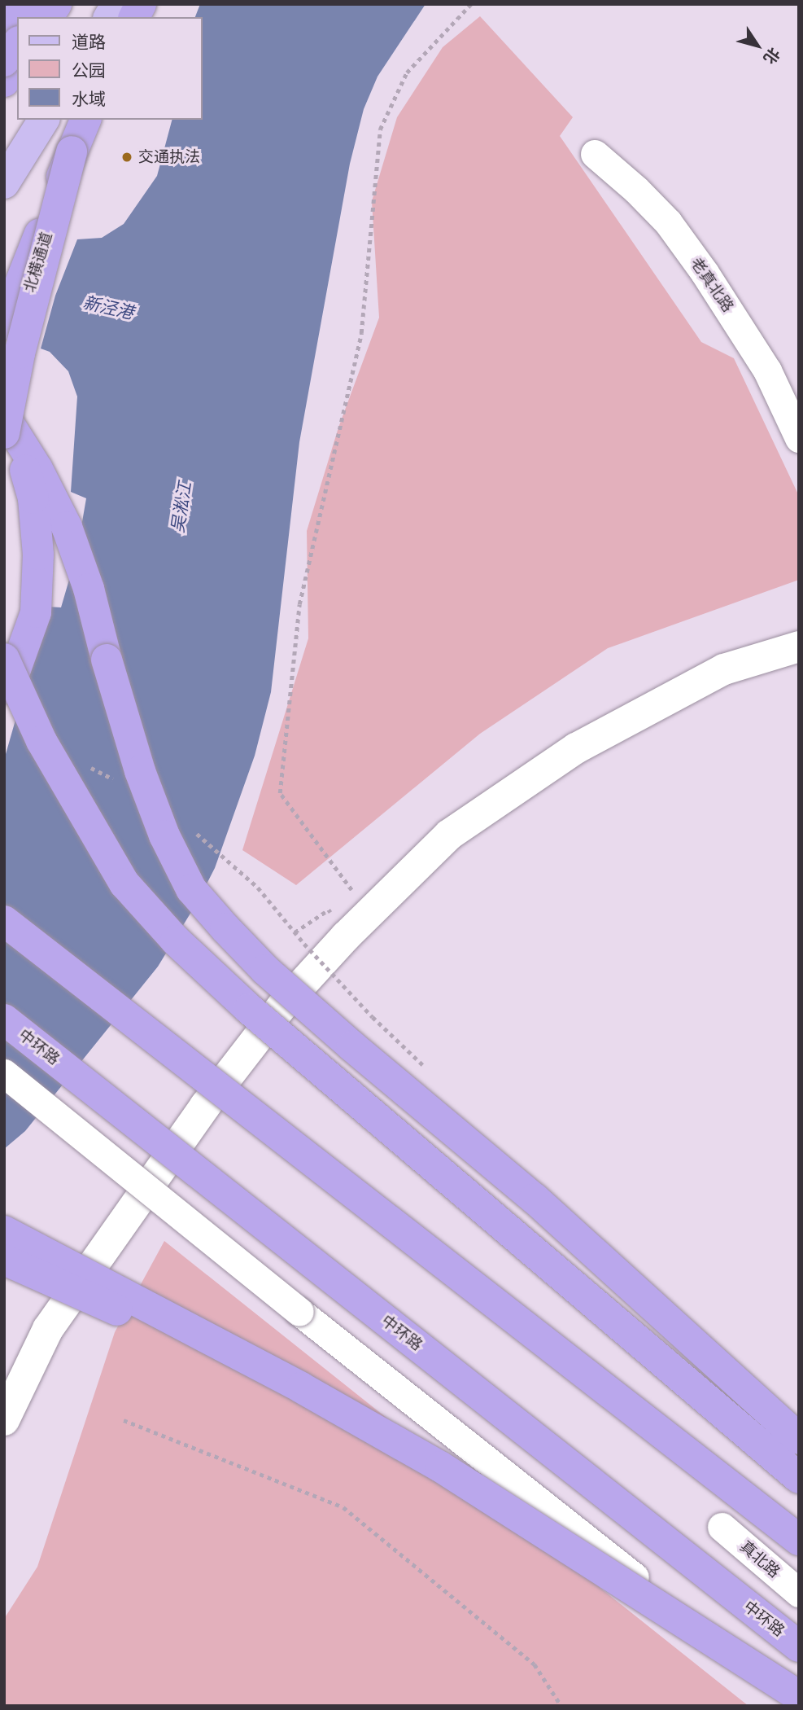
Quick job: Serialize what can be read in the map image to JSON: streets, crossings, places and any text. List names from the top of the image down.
{
  "streets": {
    "highway": ["北横通道", "中环路"],
    "street": ["老真北路", "真北路"]
  },
  "water": ["新泾港", "吴淞江"],
  "places": ["交通执法"],
  "legend": ["道路", "公园", "水域"],
  "north": "bottom right"
}
